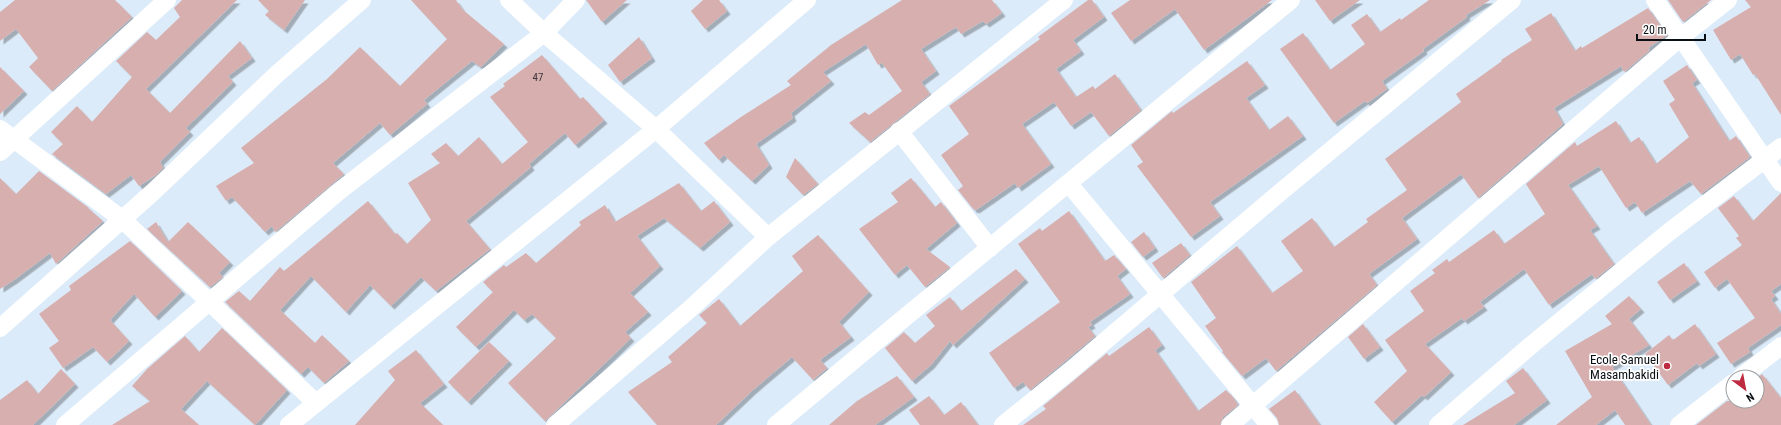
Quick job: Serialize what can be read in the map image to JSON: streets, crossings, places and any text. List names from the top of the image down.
{
  "places": ["Ecole Samuel Masambakidi"],
  "house_numbers": ["47"],
  "scale_bar": "20 m",
  "north": "bottom right"
}
